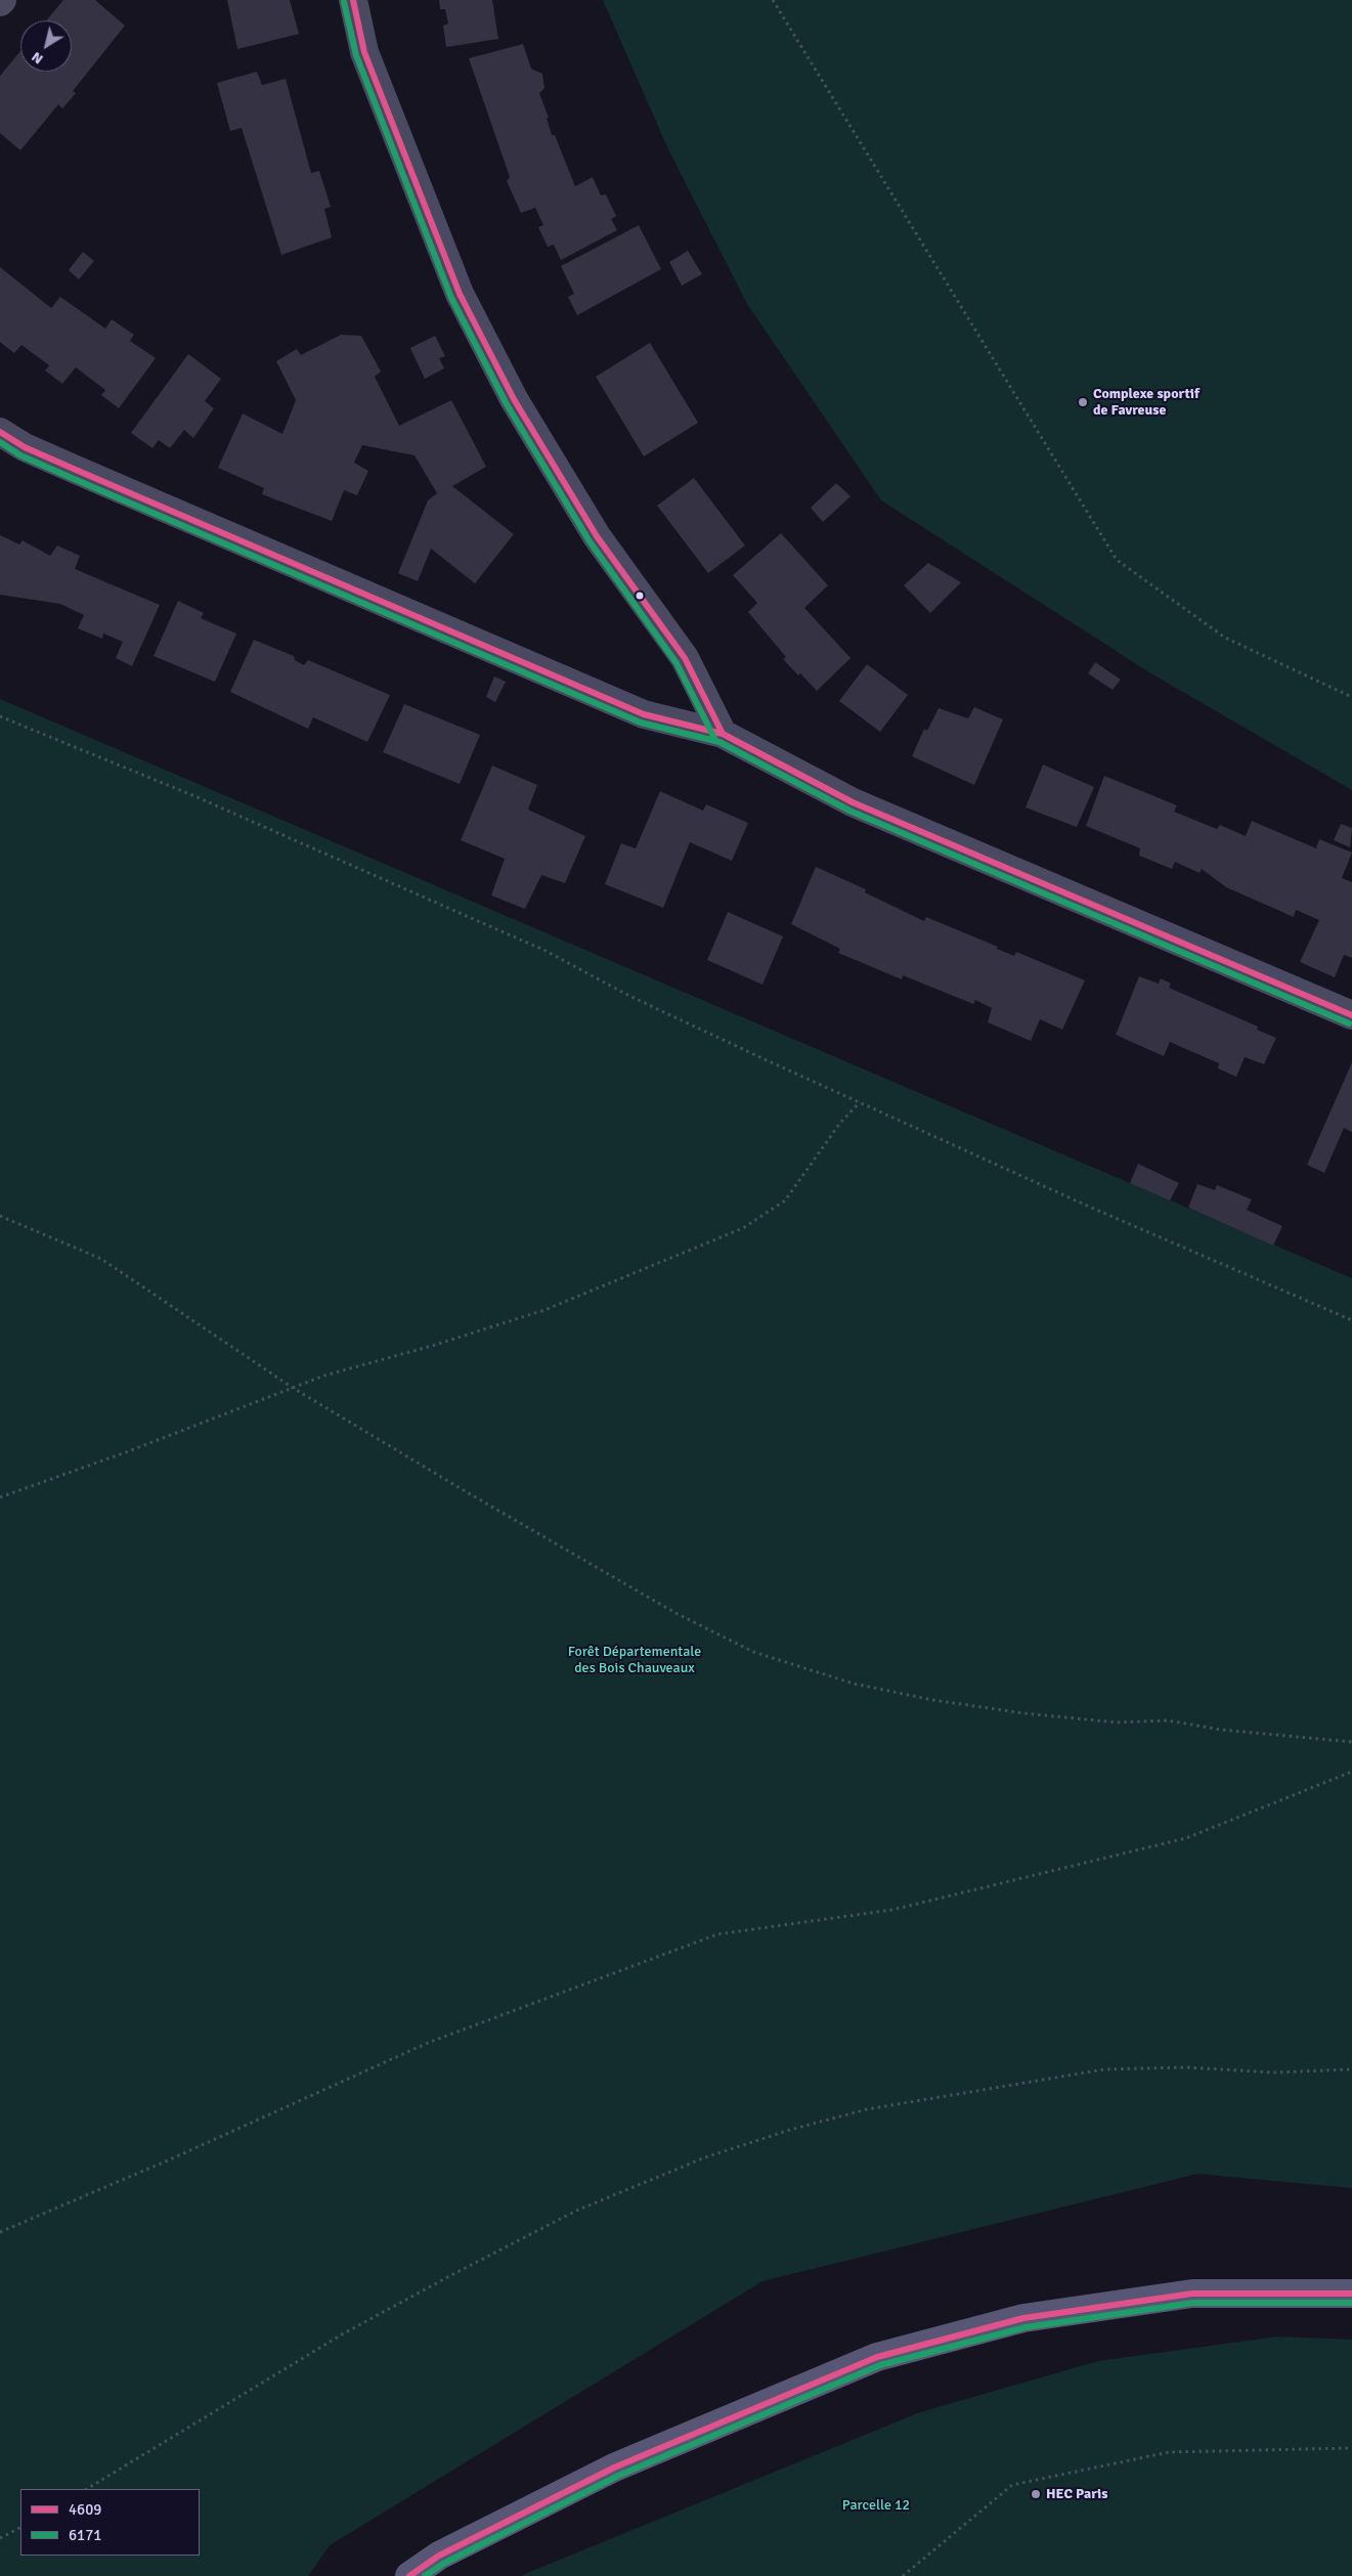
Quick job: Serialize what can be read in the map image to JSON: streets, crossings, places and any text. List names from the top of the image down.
{
  "parks": ["Forêt Départementale des Bois Chauveaux", "Parcelle 12"],
  "places": ["Complexe sportif de Favreuse", "HEC Paris"],
  "lines": ["transit line 4609", "transit line 6171"],
  "legend": ["4609", "6171"],
  "north": "bottom left"
}
